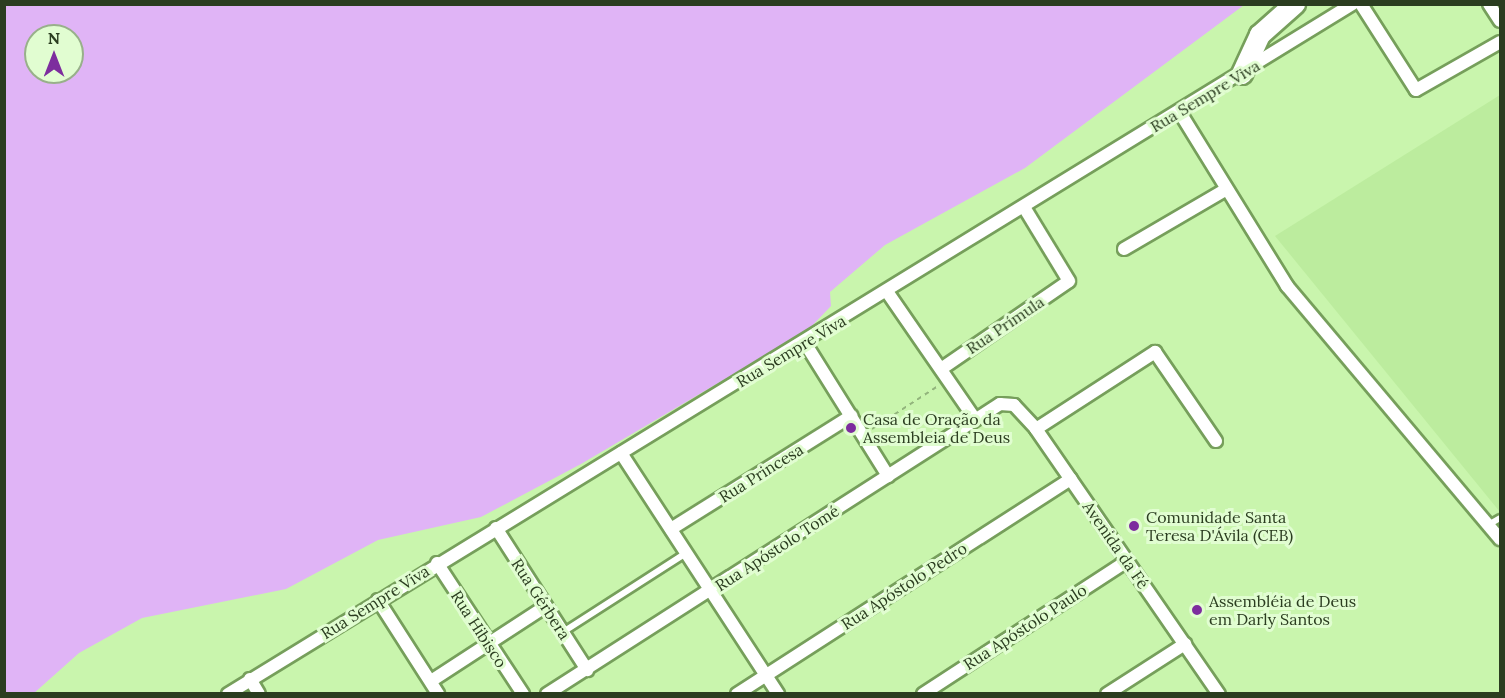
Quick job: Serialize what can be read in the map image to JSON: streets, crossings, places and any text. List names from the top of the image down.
{
  "streets": {
    "street": [
      "Rua Sempre Viva",
      "Rua Prímula",
      "Rua Princesa",
      "Avenida da Fé",
      "Rua Apóstolo Tomé",
      "Rua Apóstolo Pedro",
      "Rua Gérbera",
      "Rua Apóstolo Paulo",
      "Rua Hibisco"
    ]
  },
  "crossings": [
    ["Rua Sempre Viva", "Rua Prímula"],
    ["Rua Sempre Viva", "Rua Gérbera"],
    ["Rua Sempre Viva", "Rua Hibisco"],
    ["Avenida da Fé", "Rua Apóstolo Tomé"],
    ["Avenida da Fé", "Rua Apóstolo Pedro"],
    ["Avenida da Fé", "Rua Apóstolo Paulo"],
    ["Rua Apóstolo Tomé", "Rua Gérbera"]
  ],
  "places": ["Casa de Oração da Assembleia de Deus", "Comunidade Santa Teresa D'Ávila (CEB)", "Assembléia de Deus em Darly Santos"],
  "north": "top"
}
